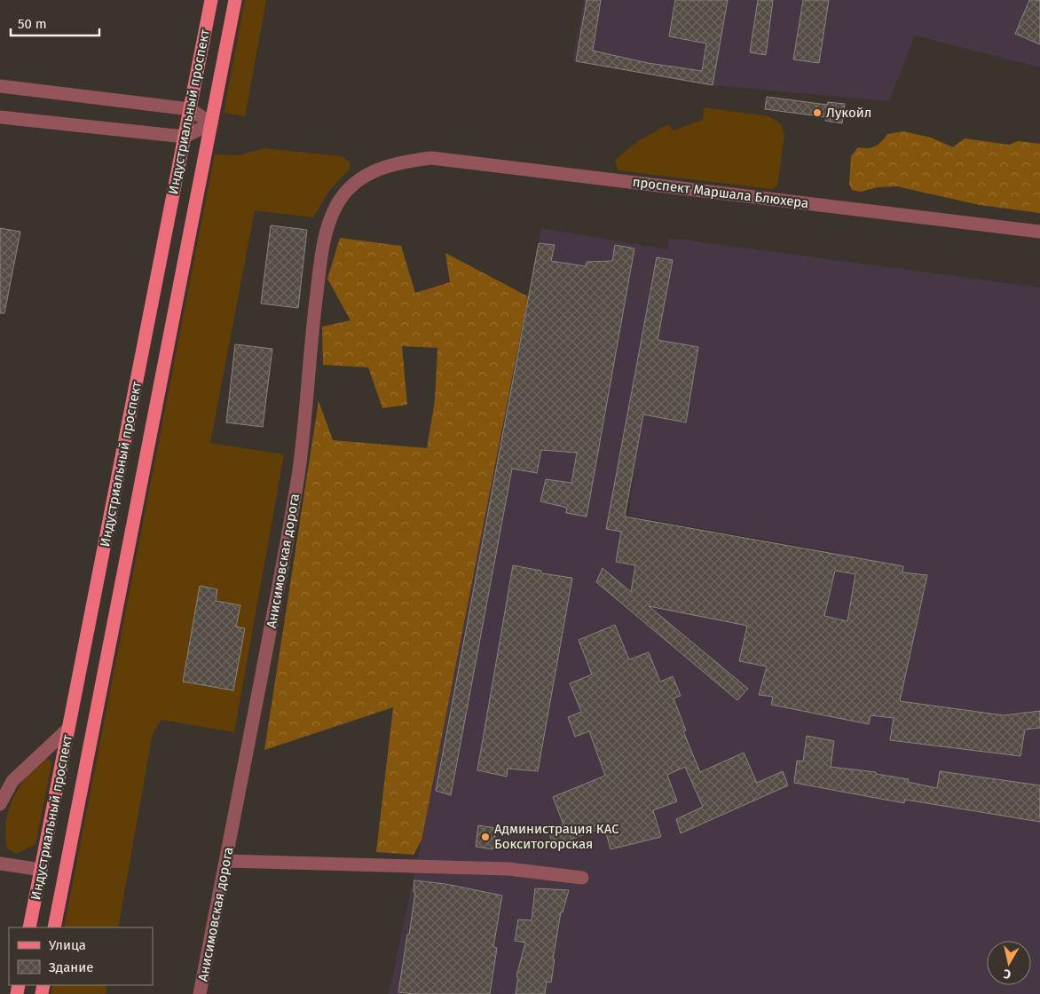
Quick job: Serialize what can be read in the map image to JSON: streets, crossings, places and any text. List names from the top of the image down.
{
  "streets": {
    "main road": ["Индустриальный проспект"],
    "street": ["проспект Маршала Блюхера", "Анисимовская дорога"]
  },
  "crossings": [
    ["проспект Маршала Блюхера", "Анисимовская дорога"]
  ],
  "places": ["Лукойл", "Администрация КАС Бокситогорская"],
  "legend": ["Улица", "Здание"],
  "scale_bar": "50 m",
  "north": "bottom"
}
